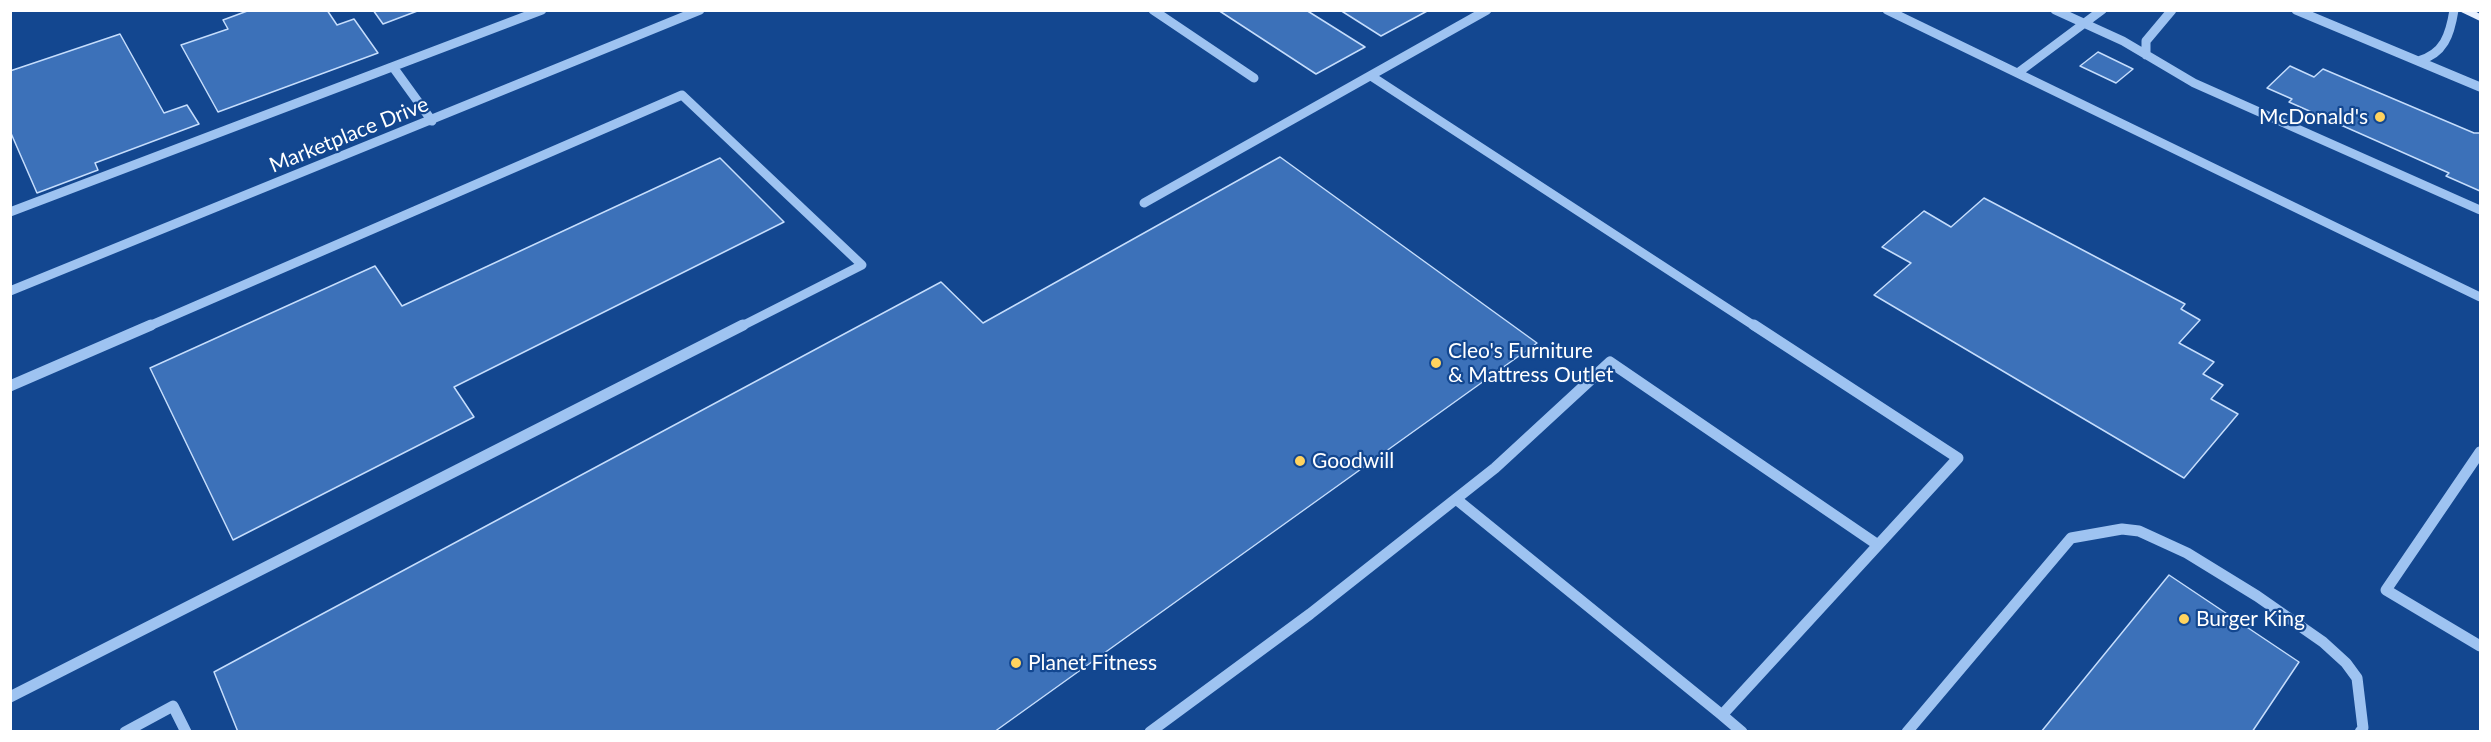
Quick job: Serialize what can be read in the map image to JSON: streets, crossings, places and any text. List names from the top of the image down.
{
  "streets": {
    "street": ["Marketplace Drive"]
  },
  "places": [
    "McDonald's",
    "Cleo's Furniture & Mattress Outlet",
    "Goodwill",
    "Burger King",
    "Planet Fitness"
  ]
}
